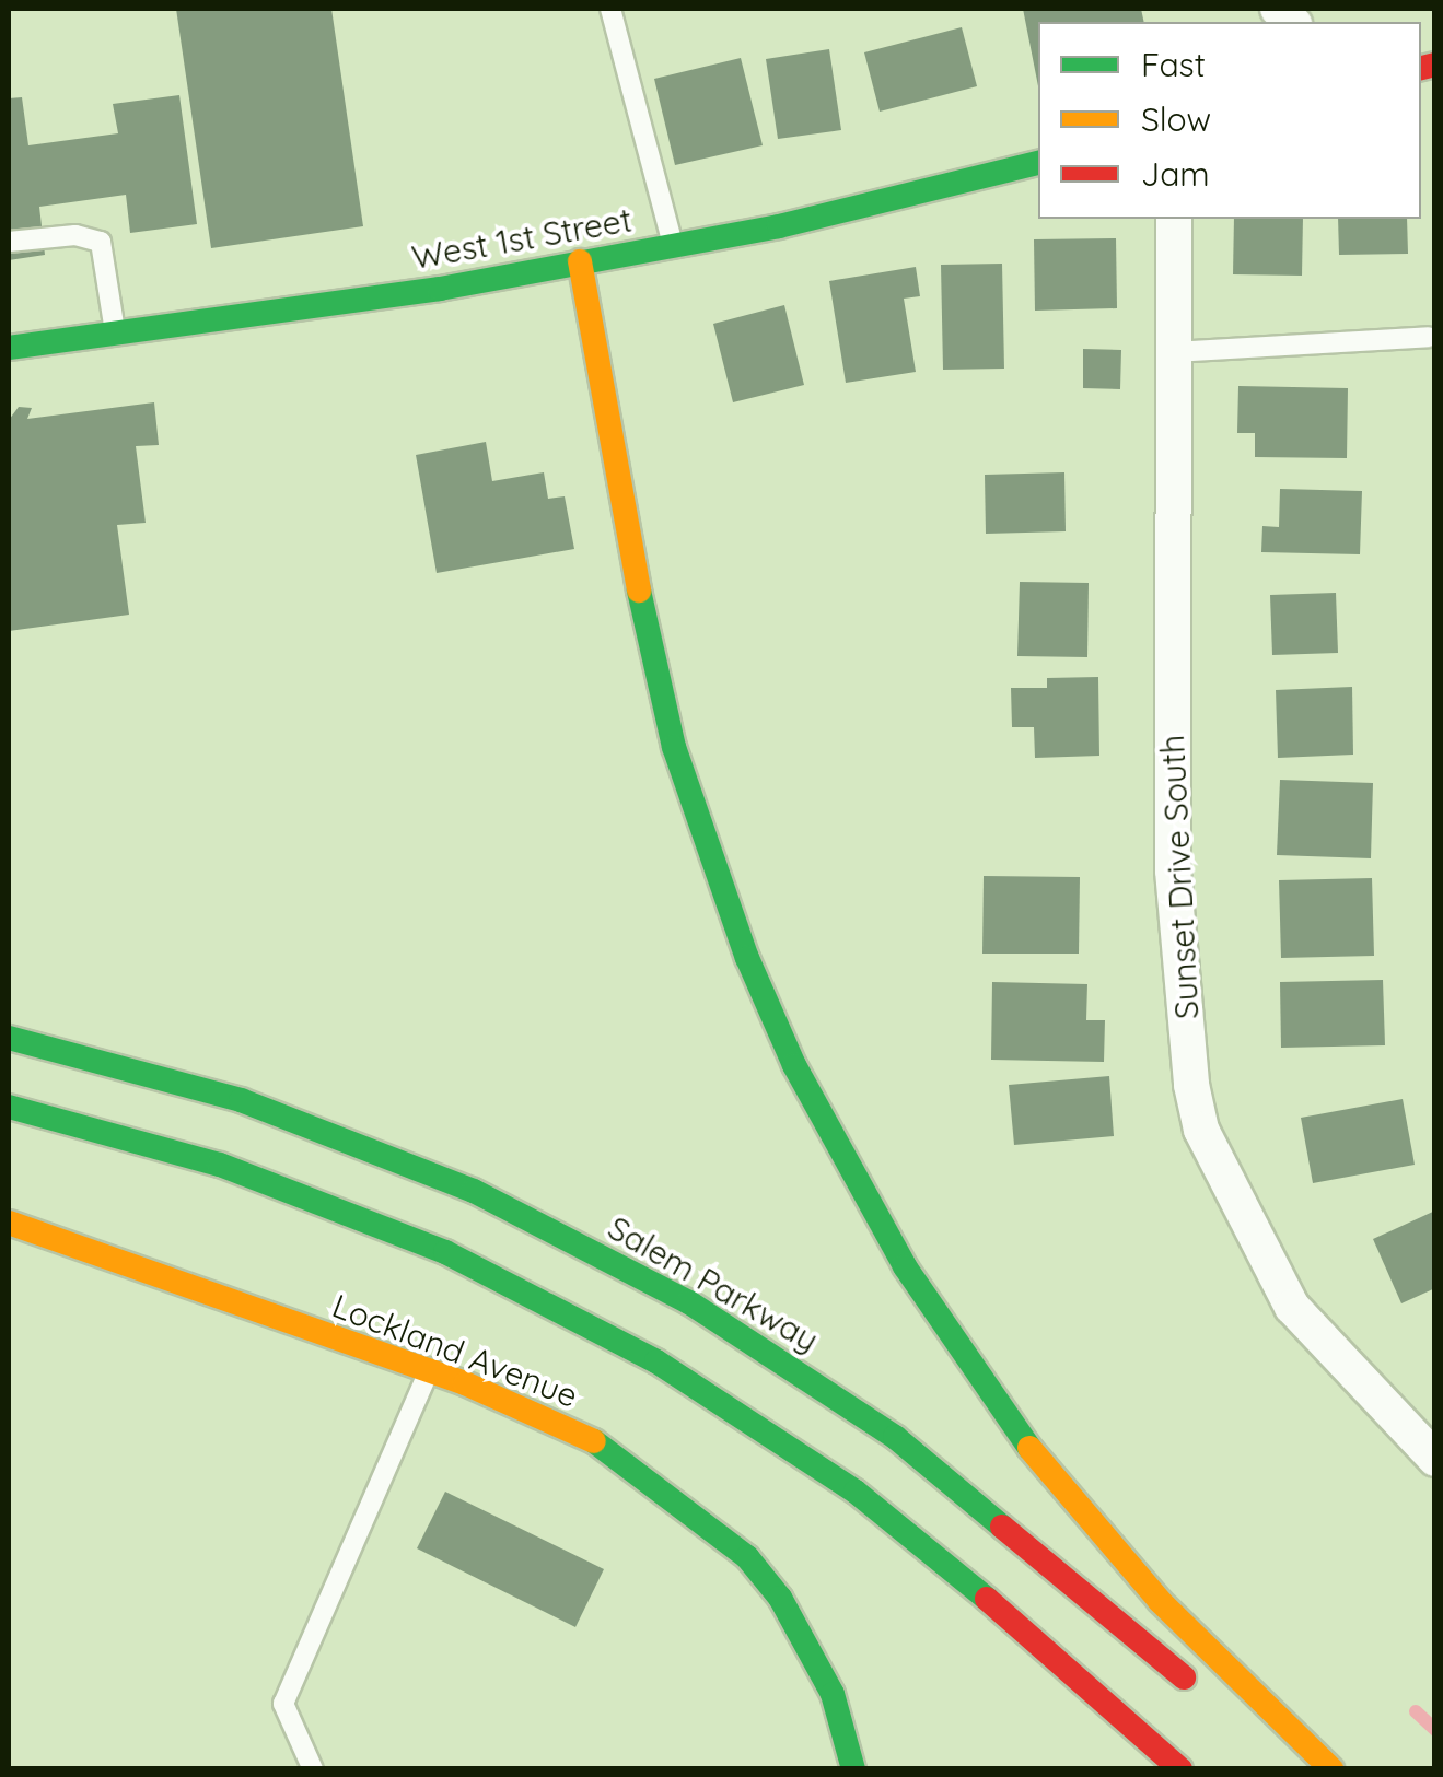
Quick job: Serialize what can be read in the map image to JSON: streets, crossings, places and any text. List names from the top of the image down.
{
  "streets": {
    "main road": ["West 1st Street", "Salem Parkway", "Lockland Avenue"],
    "street": ["Sunset Drive South"]
  },
  "legend": ["Fast", "Slow", "Jam"]
}
